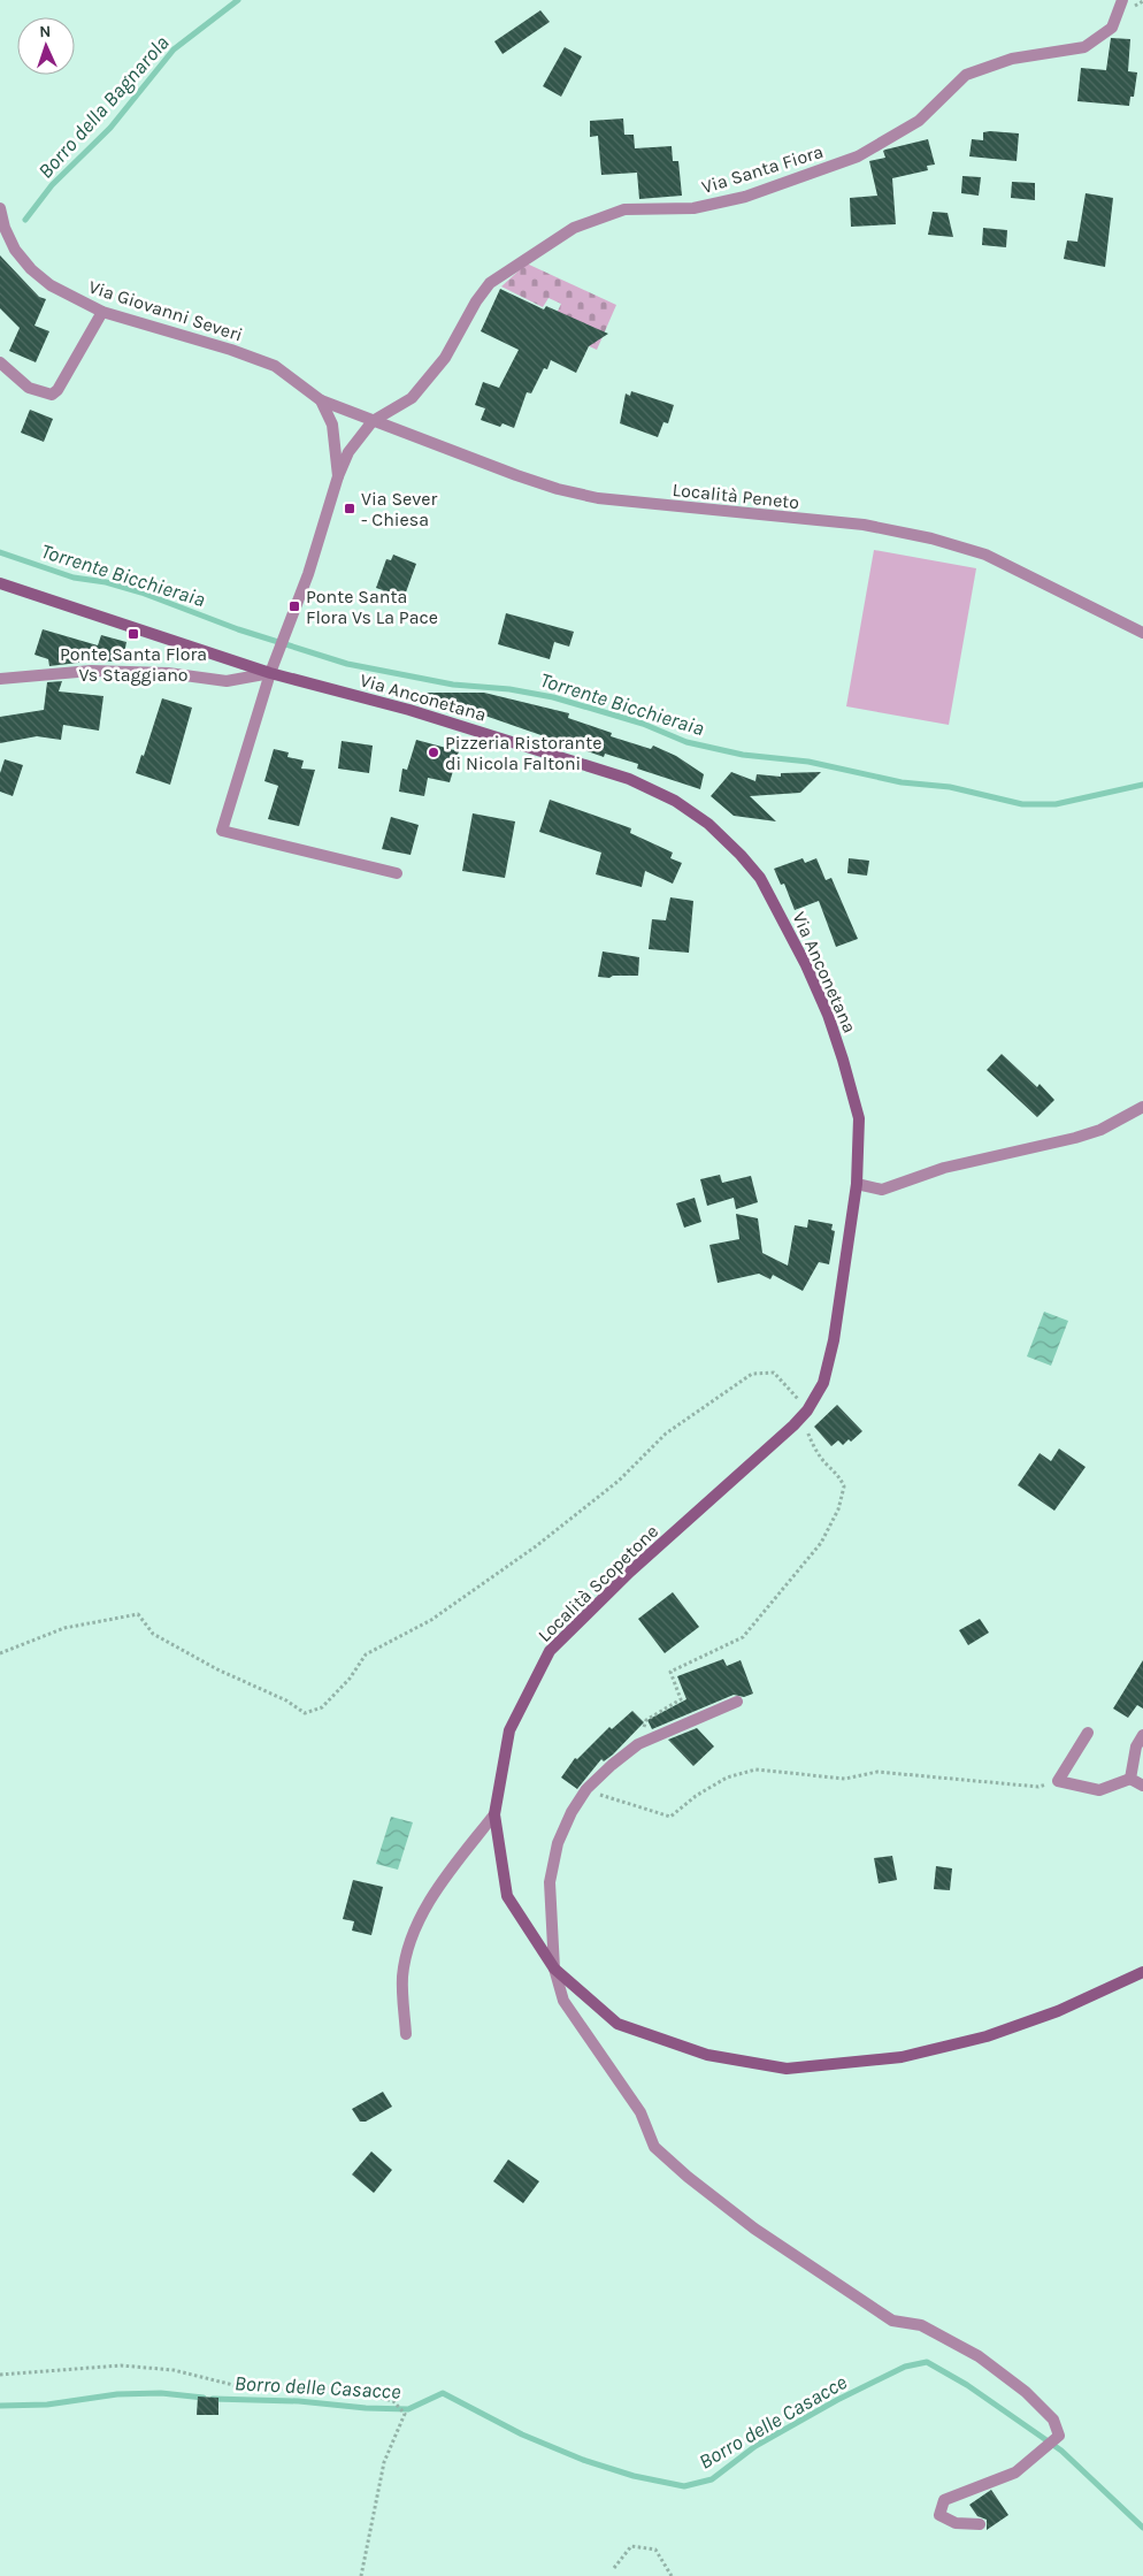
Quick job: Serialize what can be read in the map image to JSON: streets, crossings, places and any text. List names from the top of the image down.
{
  "streets": {
    "main road": ["Via Anconetana", "Località Scopetone"],
    "street": ["Via Santa Fiora", "Via Giovanni Severi", "Località Peneto"]
  },
  "crossings": [
    ["Via Santa Fiora", "Località Peneto"],
    ["Via Giovanni Severi", "Località Peneto"],
    ["Via Anconetana", "Località Scopetone"]
  ],
  "water": ["Borro della Bagnarola", "Torrente Bicchieraia", "Borro delle Casacce"],
  "places": {
    "transit": ["Via Sever - Chiesa", "Ponte Santa Flora Vs La Pace", "Ponte Santa Flora Vs Staggiano"],
    "other": ["Pizzeria Ristorante di Nicola Faltoni"]
  },
  "north": "top"
}
